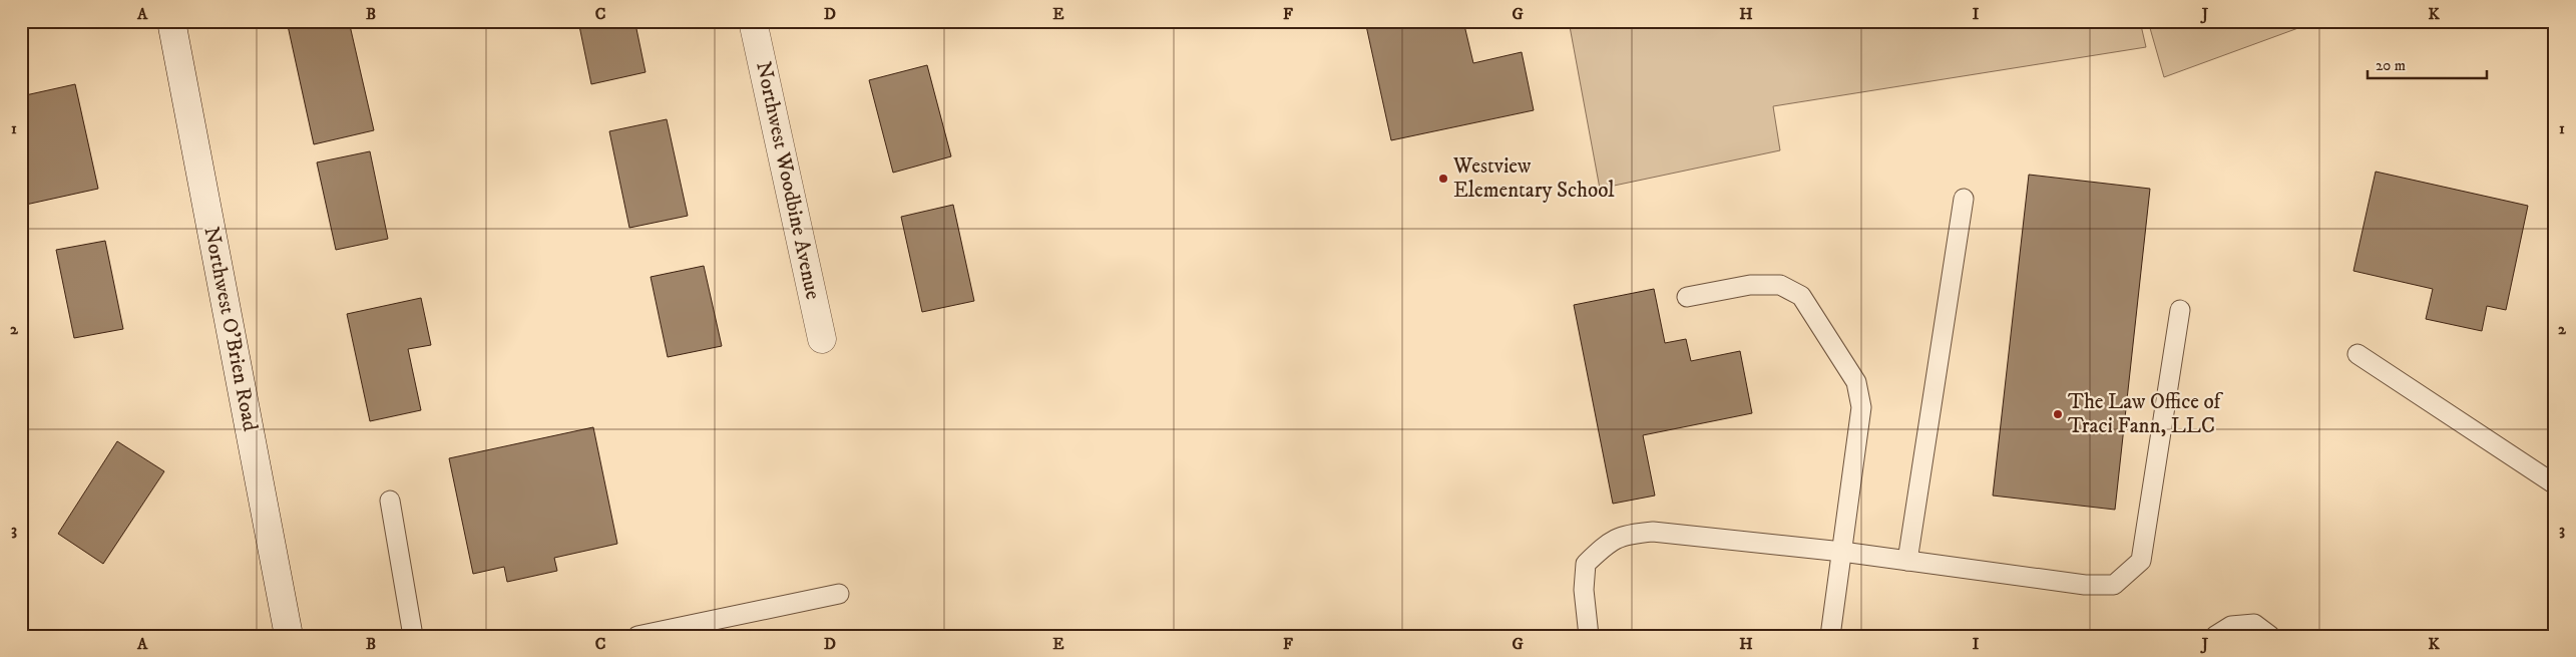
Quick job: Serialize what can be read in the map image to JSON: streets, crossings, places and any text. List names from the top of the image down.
{
  "streets": {
    "street": ["Northwest Woodbine Avenue", "Northwest O'Brien Road"]
  },
  "places": ["Westview Elementary School", "The Law Office of Traci Fann, LLC"],
  "scale_bar": "20 m",
  "grid": {
    "columns": [
      "A",
      "B",
      "C",
      "D",
      "E",
      "F",
      "G",
      "H",
      "I",
      "J",
      "K"
    ],
    "rows": ["1", "2", "3"]
  }
}
